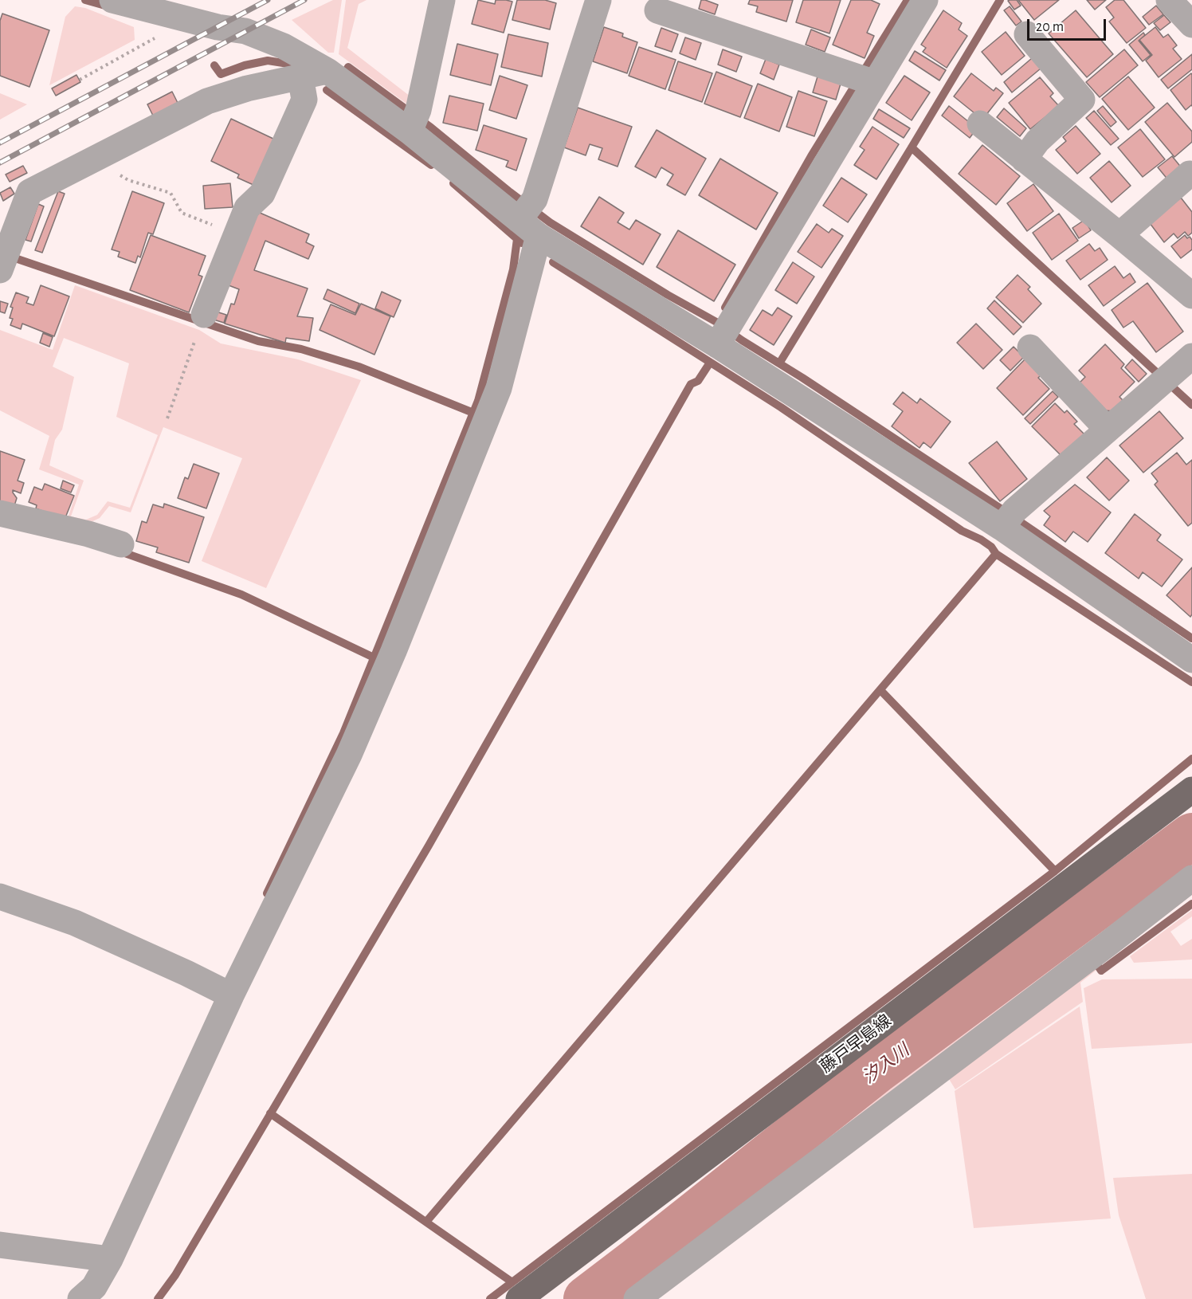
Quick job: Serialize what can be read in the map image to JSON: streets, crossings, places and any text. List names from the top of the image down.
{
  "streets": {
    "main road": ["藤戸早島線"]
  },
  "water": ["汐入川"],
  "scale_bar": "20 m"
}
